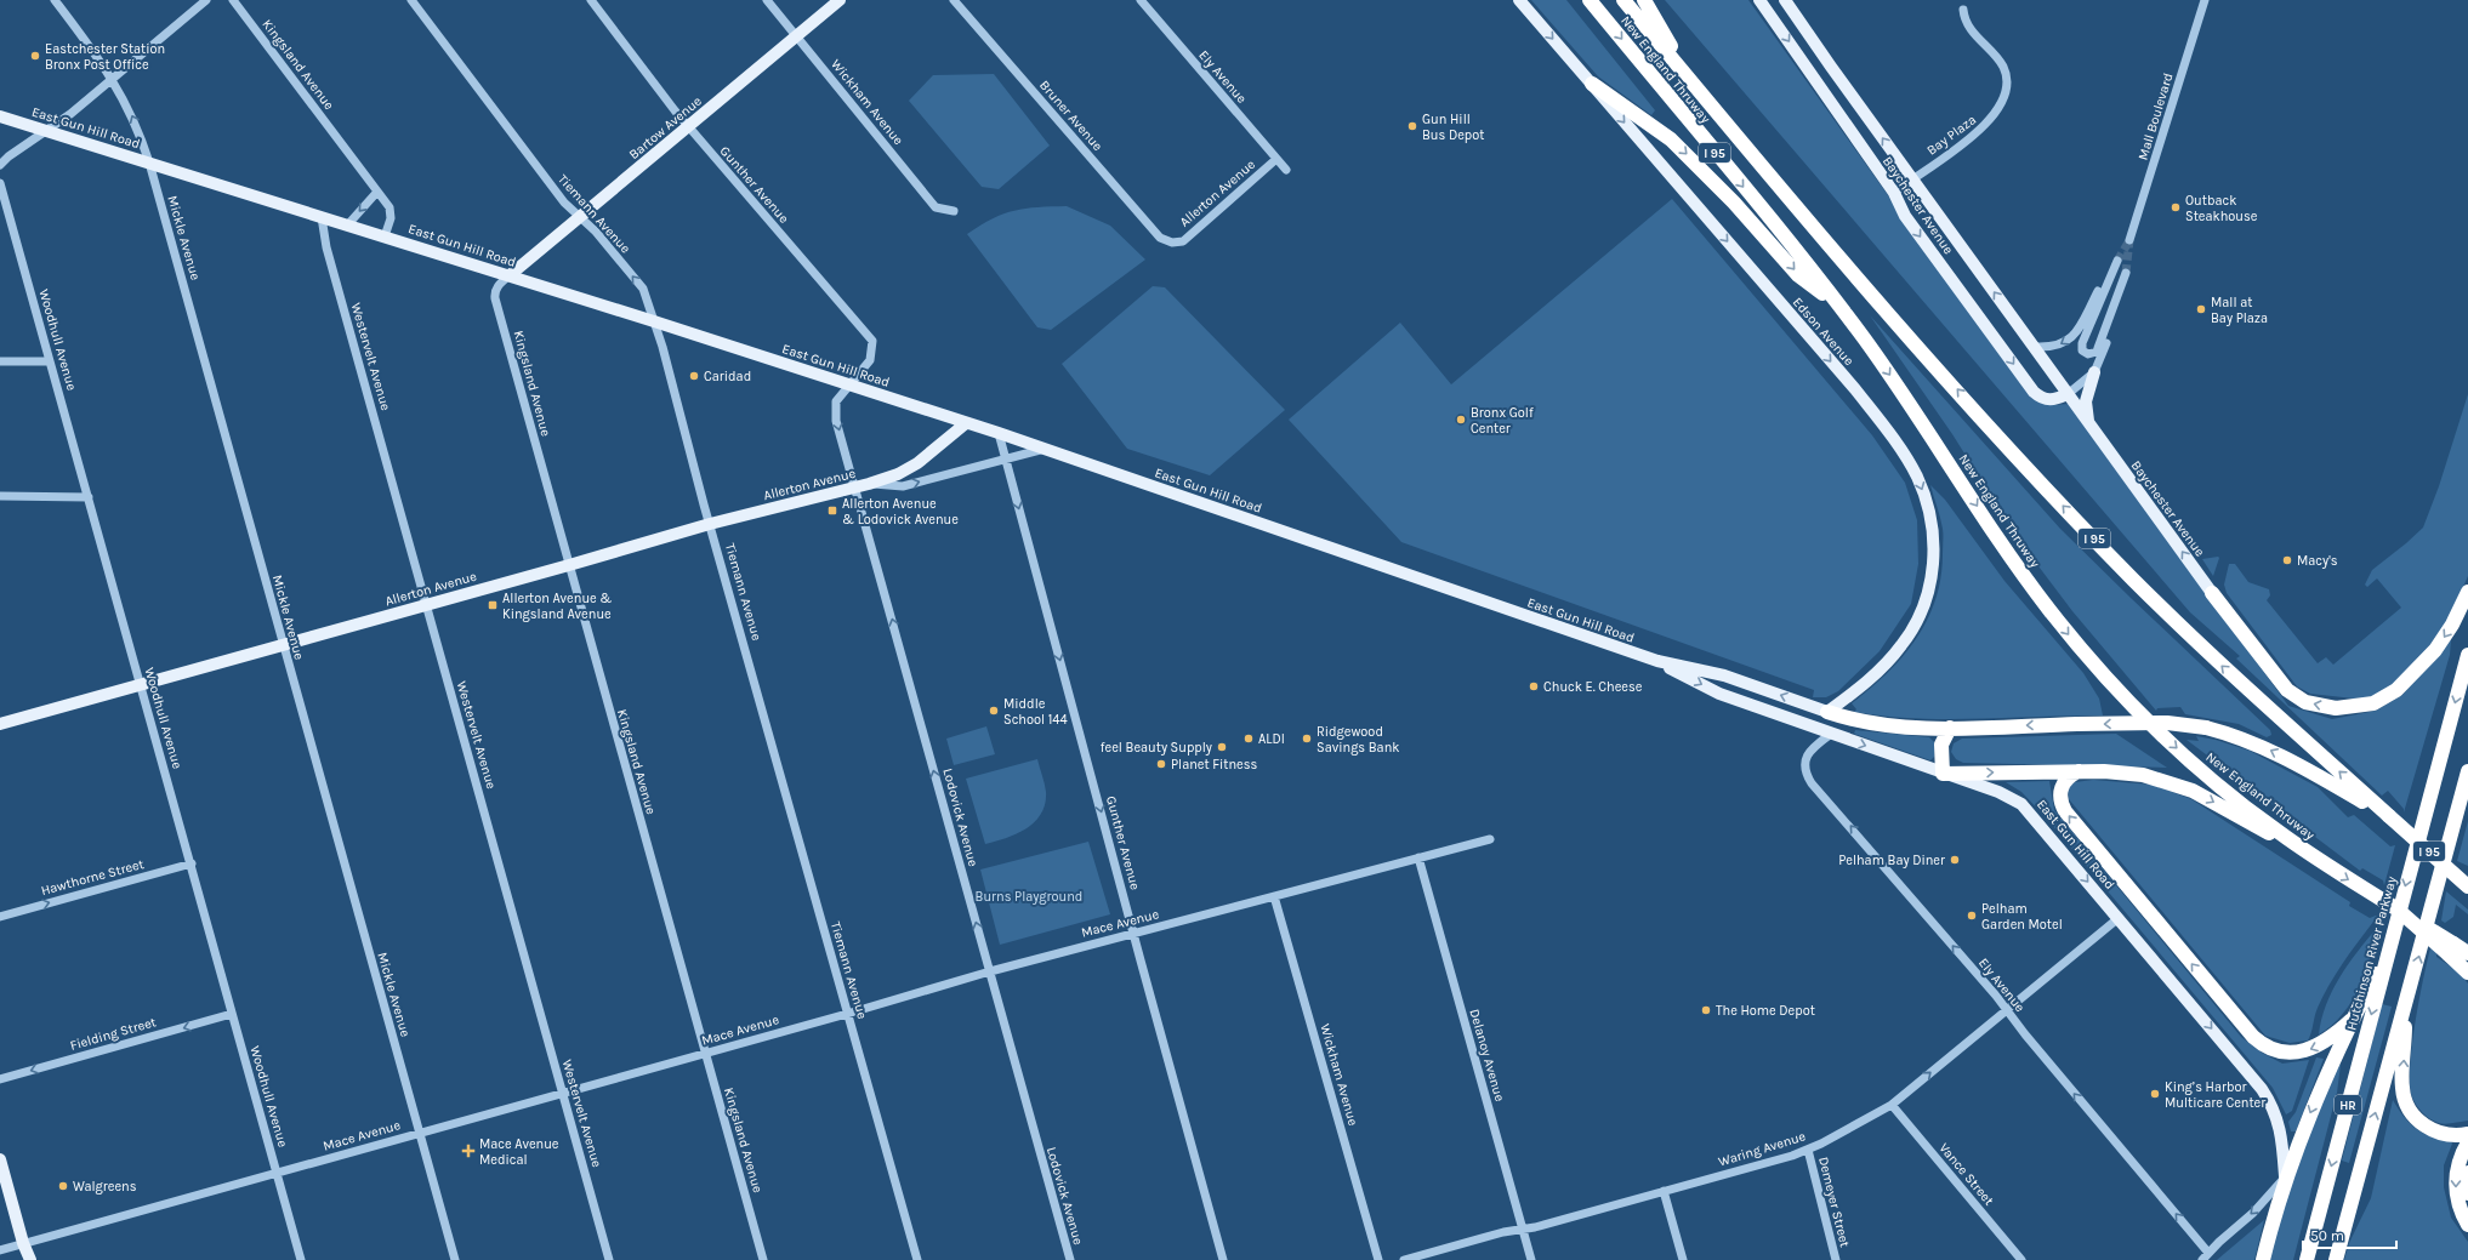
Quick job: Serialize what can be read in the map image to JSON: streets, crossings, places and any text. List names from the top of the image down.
{
  "streets": {
    "highway": [
      "New England Thruway",
      "I 95",
      "Hutchinson River Parkway",
      "HR"
    ],
    "main road": [
      "East Gun Hill Road",
      "Bartow Avenue",
      "Allerton Avenue",
      "Baychester Avenue",
      "Edson Avenue"
    ],
    "street": [
      "Kingsland Avenue",
      "Ely Avenue",
      "Wickham Avenue",
      "Bruner Avenue",
      "Mall Boulevard",
      "Bay Plaza",
      "Gunther Avenue",
      "Tiemann Avenue",
      "Mickle Avenue",
      "Woodhull Avenue",
      "Westervelt Avenue",
      "Lodovick Avenue",
      "Hawthorne Street",
      "Mace Avenue",
      "Fielding Street",
      "Delanoy Avenue",
      "Waring Avenue",
      "Vance Street",
      "Demeyer Street"
    ]
  },
  "crossings": [
    ["Kingsland Avenue", "East Gun Hill Road"],
    ["Kingsland Avenue", "Bartow Avenue"],
    ["Kingsland Avenue", "Allerton Avenue"],
    ["Kingsland Avenue", "Mace Avenue"],
    ["Ely Avenue", "East Gun Hill Road"],
    ["Ely Avenue", "Allerton Avenue"],
    ["Ely Avenue", "Waring Avenue"],
    ["Wickham Avenue", "Bartow Avenue"],
    ["Wickham Avenue", "Mace Avenue"],
    ["Bruner Avenue", "Allerton Avenue"],
    ["East Gun Hill Road", "Bartow Avenue"],
    ["East Gun Hill Road", "Gunther Avenue"],
    ["East Gun Hill Road", "Allerton Avenue"],
    ["East Gun Hill Road", "Tiemann Avenue"],
    ["East Gun Hill Road", "Mickle Avenue"],
    ["East Gun Hill Road", "Edson Avenue"],
    ["East Gun Hill Road", "Westervelt Avenue"],
    ["East Gun Hill Road", "Lodovick Avenue"],
    ["East Gun Hill Road", "Waring Avenue"],
    ["Bartow Avenue", "Gunther Avenue"],
    ["Bartow Avenue", "Tiemann Avenue"],
    ["Bay Plaza", "Baychester Avenue"],
    ["Gunther Avenue", "Allerton Avenue"],
    ["Gunther Avenue", "Lodovick Avenue"],
    ["Gunther Avenue", "Mace Avenue"],
    ["Allerton Avenue", "Tiemann Avenue"],
    ["Allerton Avenue", "Mickle Avenue"],
    ["Allerton Avenue", "Woodhull Avenue"],
    ["Allerton Avenue", "Westervelt Avenue"],
    ["Allerton Avenue", "Lodovick Avenue"],
    ["Tiemann Avenue", "Mace Avenue"],
    ["Mickle Avenue", "Mace Avenue"],
    ["Woodhull Avenue", "Hawthorne Street"],
    ["Woodhull Avenue", "Mace Avenue"],
    ["Woodhull Avenue", "Fielding Street"],
    ["Westervelt Avenue", "Mace Avenue"],
    ["Lodovick Avenue", "Mace Avenue"],
    ["Mace Avenue", "Delanoy Avenue"],
    ["Delanoy Avenue", "Waring Avenue"],
    ["Waring Avenue", "Vance Street"],
    ["Waring Avenue", "Demeyer Street"]
  ],
  "one_way": [
    "Ely Avenue",
    "Gunther Avenue",
    "Edson Avenue",
    "Hawthorne Street",
    "Fielding Street"
  ],
  "parks": ["Burns Playground"],
  "places": {
    "other": [
      "Eastchester Station Bronx Post Office",
      "Gun Hill Bus Depot",
      "Outback Steakhouse",
      "Mall at Bay Plaza",
      "Caridad",
      "Bronx Golf Center",
      "Macy's",
      "Chuck E. Cheese",
      "Middle School 144",
      "ALDI",
      "Ridgewood Savings Bank",
      "feel Beauty Supply",
      "Planet Fitness",
      "Pelham Bay Diner",
      "Pelham Garden Motel",
      "The Home Depot",
      "King’s Harbor Multicare Center",
      "Walgreens"
    ],
    "transit": ["Allerton Avenue & Lodovick Avenue", "Allerton Avenue & Kingsland Avenue"],
    "health": ["Mace Avenue Medical"]
  },
  "scale_bar": "50 m"
}
